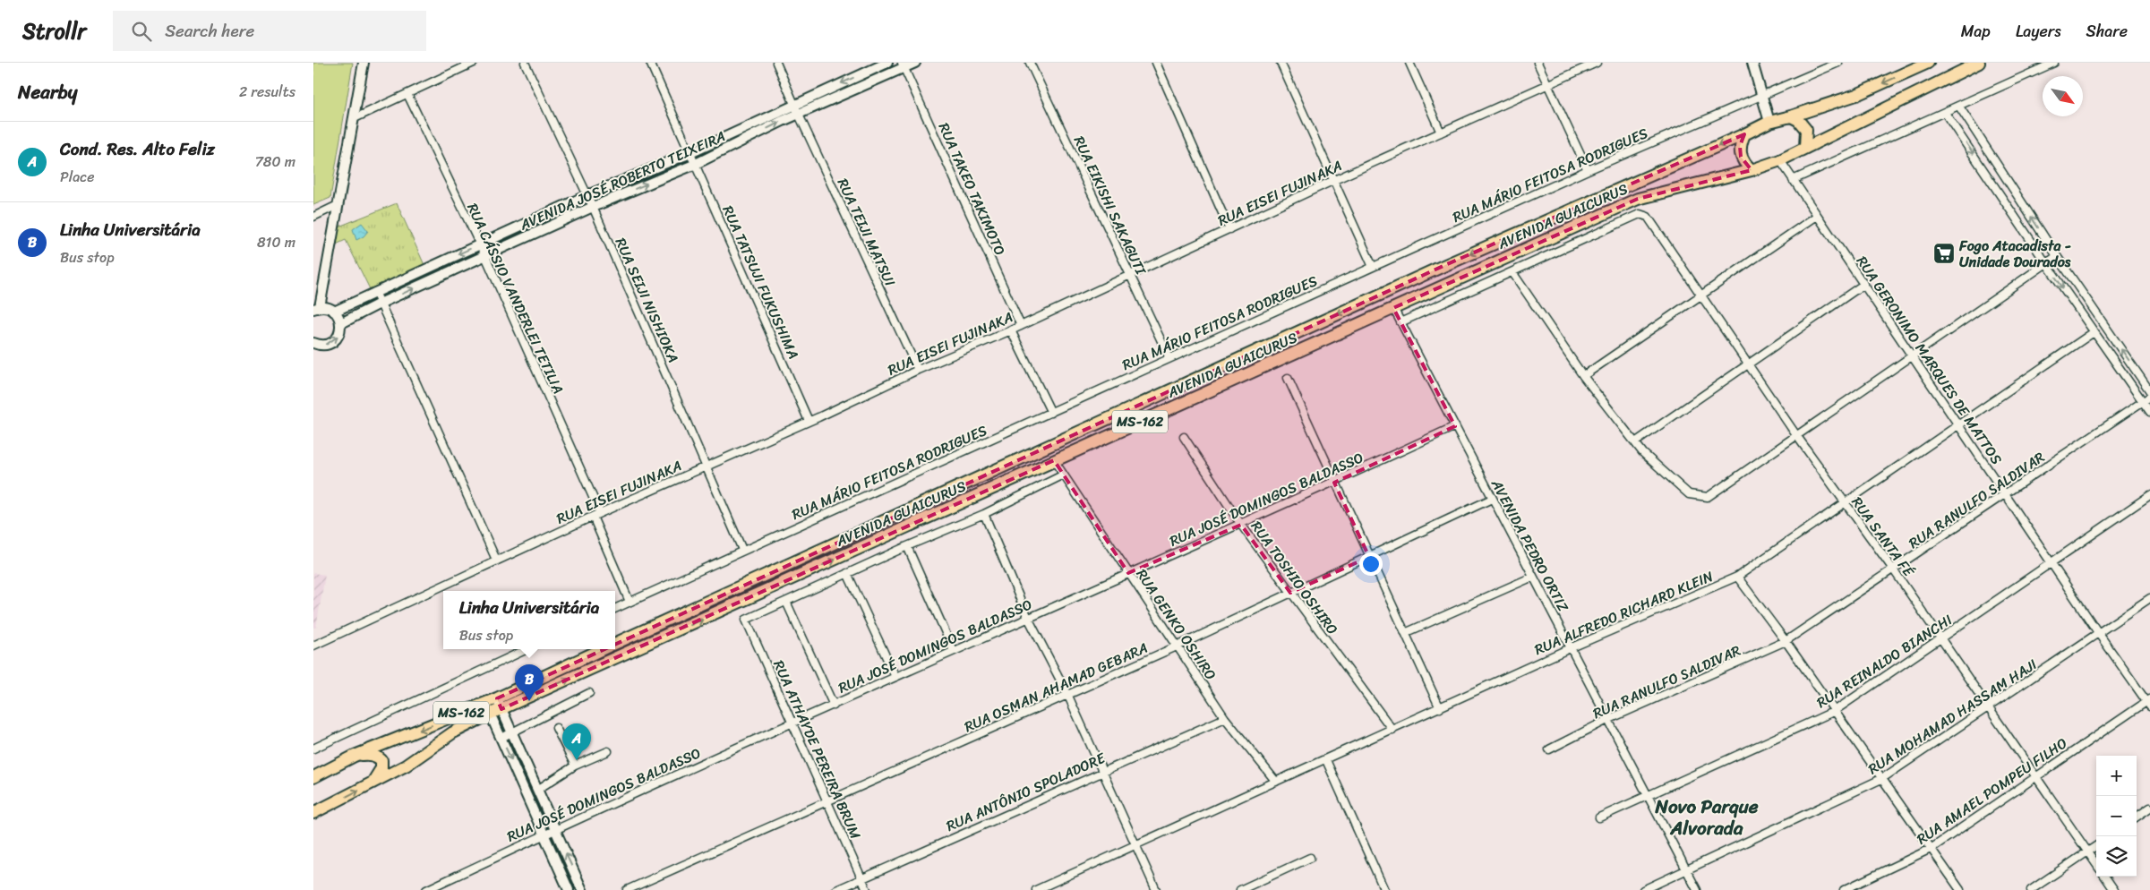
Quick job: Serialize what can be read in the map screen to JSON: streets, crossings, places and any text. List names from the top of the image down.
{
  "streets": {
    "main road": ["AVENIDA GUAICURUS", "MS-162"],
    "street": [
      "RUA MÁRIO FEITOSA RODRIGUES",
      "AVENIDA JOSÉ ROBERTO TEIXEIRA",
      "RUA TAKEO TAKIMOTO",
      "RUA EISEI FUJINAKA",
      "RUA EIKISHI SAKAGUTI",
      "RUA TEIJI MATSUI",
      "RUA TATSUJI FUKUSHIMA",
      "RUA CÁSSIO VANDERLEI TETILIA",
      "RUA SEIJI NISHIOKA",
      "RUA GERONIMO MARQUES DE MATTOS",
      "RUA JOSÉ DOMINGOS BALDASSO",
      "RUA RANULFO SALDIVAR",
      "RUA SANTA FÉ",
      "AVENIDA PEDRO ORTIZ",
      "RUA TOSHIO OSHIRO",
      "RUA ALFREDO RICHARD KLEIN",
      "RUA GENKO OSHIRO",
      "RUA REINALDO BIANCHI",
      "RUA OSMAN AHAMAD GEBARA",
      "RUA MOHAMAD HASSAM HAJI",
      "RUA ATHAYDE PEREIRA BRUM",
      "RUA AMAEL POMPEU FILHO",
      "RUA ANTÔNIO SPOLADORE"
    ]
  },
  "crossings": [
    ["RUA MÁRIO FEITOSA RODRIGUES", "RUA EIKISHI SAKAGUTI"],
    ["RUA MÁRIO FEITOSA RODRIGUES", "RUA SEIJI NISHIOKA"],
    ["AVENIDA JOSÉ ROBERTO TEIXEIRA", "RUA TAKEO TAKIMOTO"],
    ["AVENIDA JOSÉ ROBERTO TEIXEIRA", "RUA TEIJI MATSUI"],
    ["AVENIDA JOSÉ ROBERTO TEIXEIRA", "RUA TATSUJI FUKUSHIMA"],
    ["AVENIDA JOSÉ ROBERTO TEIXEIRA", "RUA CÁSSIO VANDERLEI TETILIA"],
    ["AVENIDA JOSÉ ROBERTO TEIXEIRA", "RUA SEIJI NISHIOKA"],
    ["RUA TAKEO TAKIMOTO", "RUA EISEI FUJINAKA"],
    ["RUA EISEI FUJINAKA", "RUA EIKISHI SAKAGUTI"],
    ["RUA EISEI FUJINAKA", "RUA TEIJI MATSUI"],
    ["RUA EISEI FUJINAKA", "RUA TATSUJI FUKUSHIMA"],
    ["RUA EISEI FUJINAKA", "RUA CÁSSIO VANDERLEI TETILIA"],
    ["RUA EISEI FUJINAKA", "RUA SEIJI NISHIOKA"],
    ["AVENIDA GUAICURUS", "RUA GERONIMO MARQUES DE MATTOS"],
    ["AVENIDA GUAICURUS", "AVENIDA PEDRO ORTIZ"],
    ["AVENIDA GUAICURUS", "RUA GENKO OSHIRO"],
    ["RUA GERONIMO MARQUES DE MATTOS", "RUA RANULFO SALDIVAR"],
    ["RUA GERONIMO MARQUES DE MATTOS", "RUA ALFREDO RICHARD KLEIN"],
    ["RUA GERONIMO MARQUES DE MATTOS", "RUA REINALDO BIANCHI"],
    ["RUA GERONIMO MARQUES DE MATTOS", "RUA MOHAMAD HASSAM HAJI"],
    ["RUA GERONIMO MARQUES DE MATTOS", "RUA AMAEL POMPEU FILHO"],
    ["RUA JOSÉ DOMINGOS BALDASSO", "AVENIDA PEDRO ORTIZ"],
    ["RUA JOSÉ DOMINGOS BALDASSO", "RUA TOSHIO OSHIRO"],
    ["RUA JOSÉ DOMINGOS BALDASSO", "RUA GENKO OSHIRO"],
    ["RUA JOSÉ DOMINGOS BALDASSO", "RUA ATHAYDE PEREIRA BRUM"],
    ["RUA RANULFO SALDIVAR", "RUA SANTA FÉ"],
    ["RUA RANULFO SALDIVAR", "AVENIDA PEDRO ORTIZ"],
    ["RUA SANTA FÉ", "RUA ALFREDO RICHARD KLEIN"],
    ["RUA SANTA FÉ", "RUA REINALDO BIANCHI"],
    ["RUA SANTA FÉ", "RUA MOHAMAD HASSAM HAJI"],
    ["RUA SANTA FÉ", "RUA AMAEL POMPEU FILHO"],
    ["AVENIDA PEDRO ORTIZ", "RUA ALFREDO RICHARD KLEIN"],
    ["AVENIDA PEDRO ORTIZ", "RUA REINALDO BIANCHI"],
    ["AVENIDA PEDRO ORTIZ", "RUA OSMAN AHAMAD GEBARA"],
    ["AVENIDA PEDRO ORTIZ", "RUA MOHAMAD HASSAM HAJI"],
    ["RUA TOSHIO OSHIRO", "RUA ALFREDO RICHARD KLEIN"],
    ["RUA TOSHIO OSHIRO", "RUA OSMAN AHAMAD GEBARA"],
    ["RUA ALFREDO RICHARD KLEIN", "RUA GENKO OSHIRO"],
    ["RUA GENKO OSHIRO", "RUA OSMAN AHAMAD GEBARA"],
    ["RUA GENKO OSHIRO", "RUA ANTÔNIO SPOLADORE"],
    ["RUA OSMAN AHAMAD GEBARA", "RUA ATHAYDE PEREIRA BRUM"],
    ["RUA ATHAYDE PEREIRA BRUM", "RUA ANTÔNIO SPOLADORE"]
  ],
  "districts": ["Novo Parque Alvorada"],
  "places": {
    "supermarket": ["Fogo Atacadista - Unidade Dourados"]
  },
  "north": "bottom right",
  "page": {
    "header": "Strollr",
    "search": "Search here",
    "nav": ["Map", "Layers", "Share"],
    "heading": ["Nearby", "2 results"],
    "list": [
      {
        "mark": "A",
        "name": "Cond. Res. Alto Feliz",
        "note": "Place",
        "value": "780 m"
      },
      {
        "mark": "B",
        "name": "Linha Universitária",
        "note": "Bus stop",
        "value": "810 m"
      }
    ],
    "popup": ["Linha Universitária", "Bus stop"],
    "pins": ["B", "A"],
    "map_buttons": ["+", "−"]
  }
}
